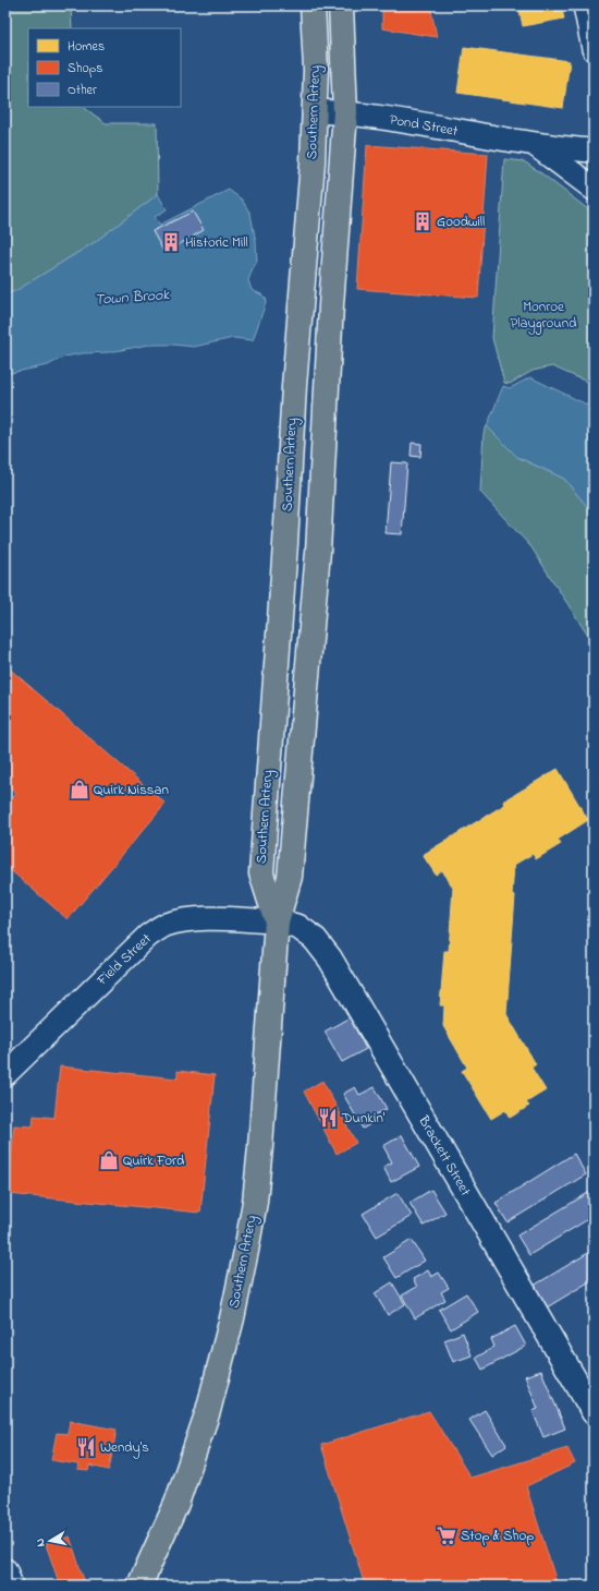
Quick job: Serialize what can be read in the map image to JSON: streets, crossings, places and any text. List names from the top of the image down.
{
  "streets": {
    "main road": ["Southern Artery"],
    "street": ["Pond Street", "Field Street", "Brackett Street"]
  },
  "crossings": [
    ["Southern Artery", "Pond Street"],
    ["Southern Artery", "Field Street"],
    ["Southern Artery", "Brackett Street"],
    ["Field Street", "Brackett Street"]
  ],
  "water": ["Town Brook"],
  "parks": ["Monroe Playground"],
  "places": {
    "building": ["Goodwill", "Historic Mill"],
    "shop": ["Quirk Nissan", "Quirk Ford"],
    "restaurant": ["Dunkin'", "Wendy's"],
    "supermarket": ["Stop & Shop"]
  },
  "legend": ["Homes", "Shops", "Other"],
  "north": "left"
}
